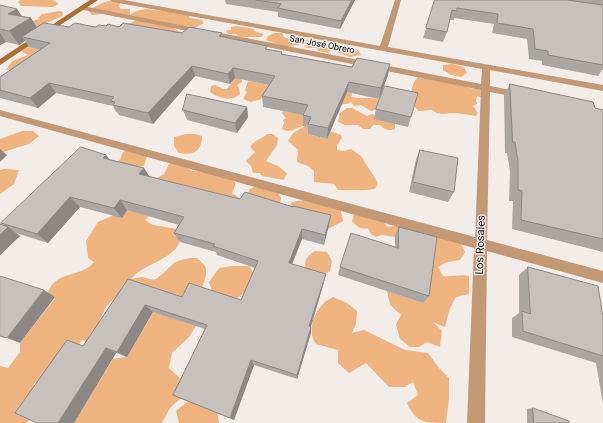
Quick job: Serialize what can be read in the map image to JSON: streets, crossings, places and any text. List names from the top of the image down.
{
  "streets": {
    "street": ["San José Obrero", "Los Rosales"]
  },
  "crossings": [
    ["San José Obrero", "Los Rosales"]
  ]
}
